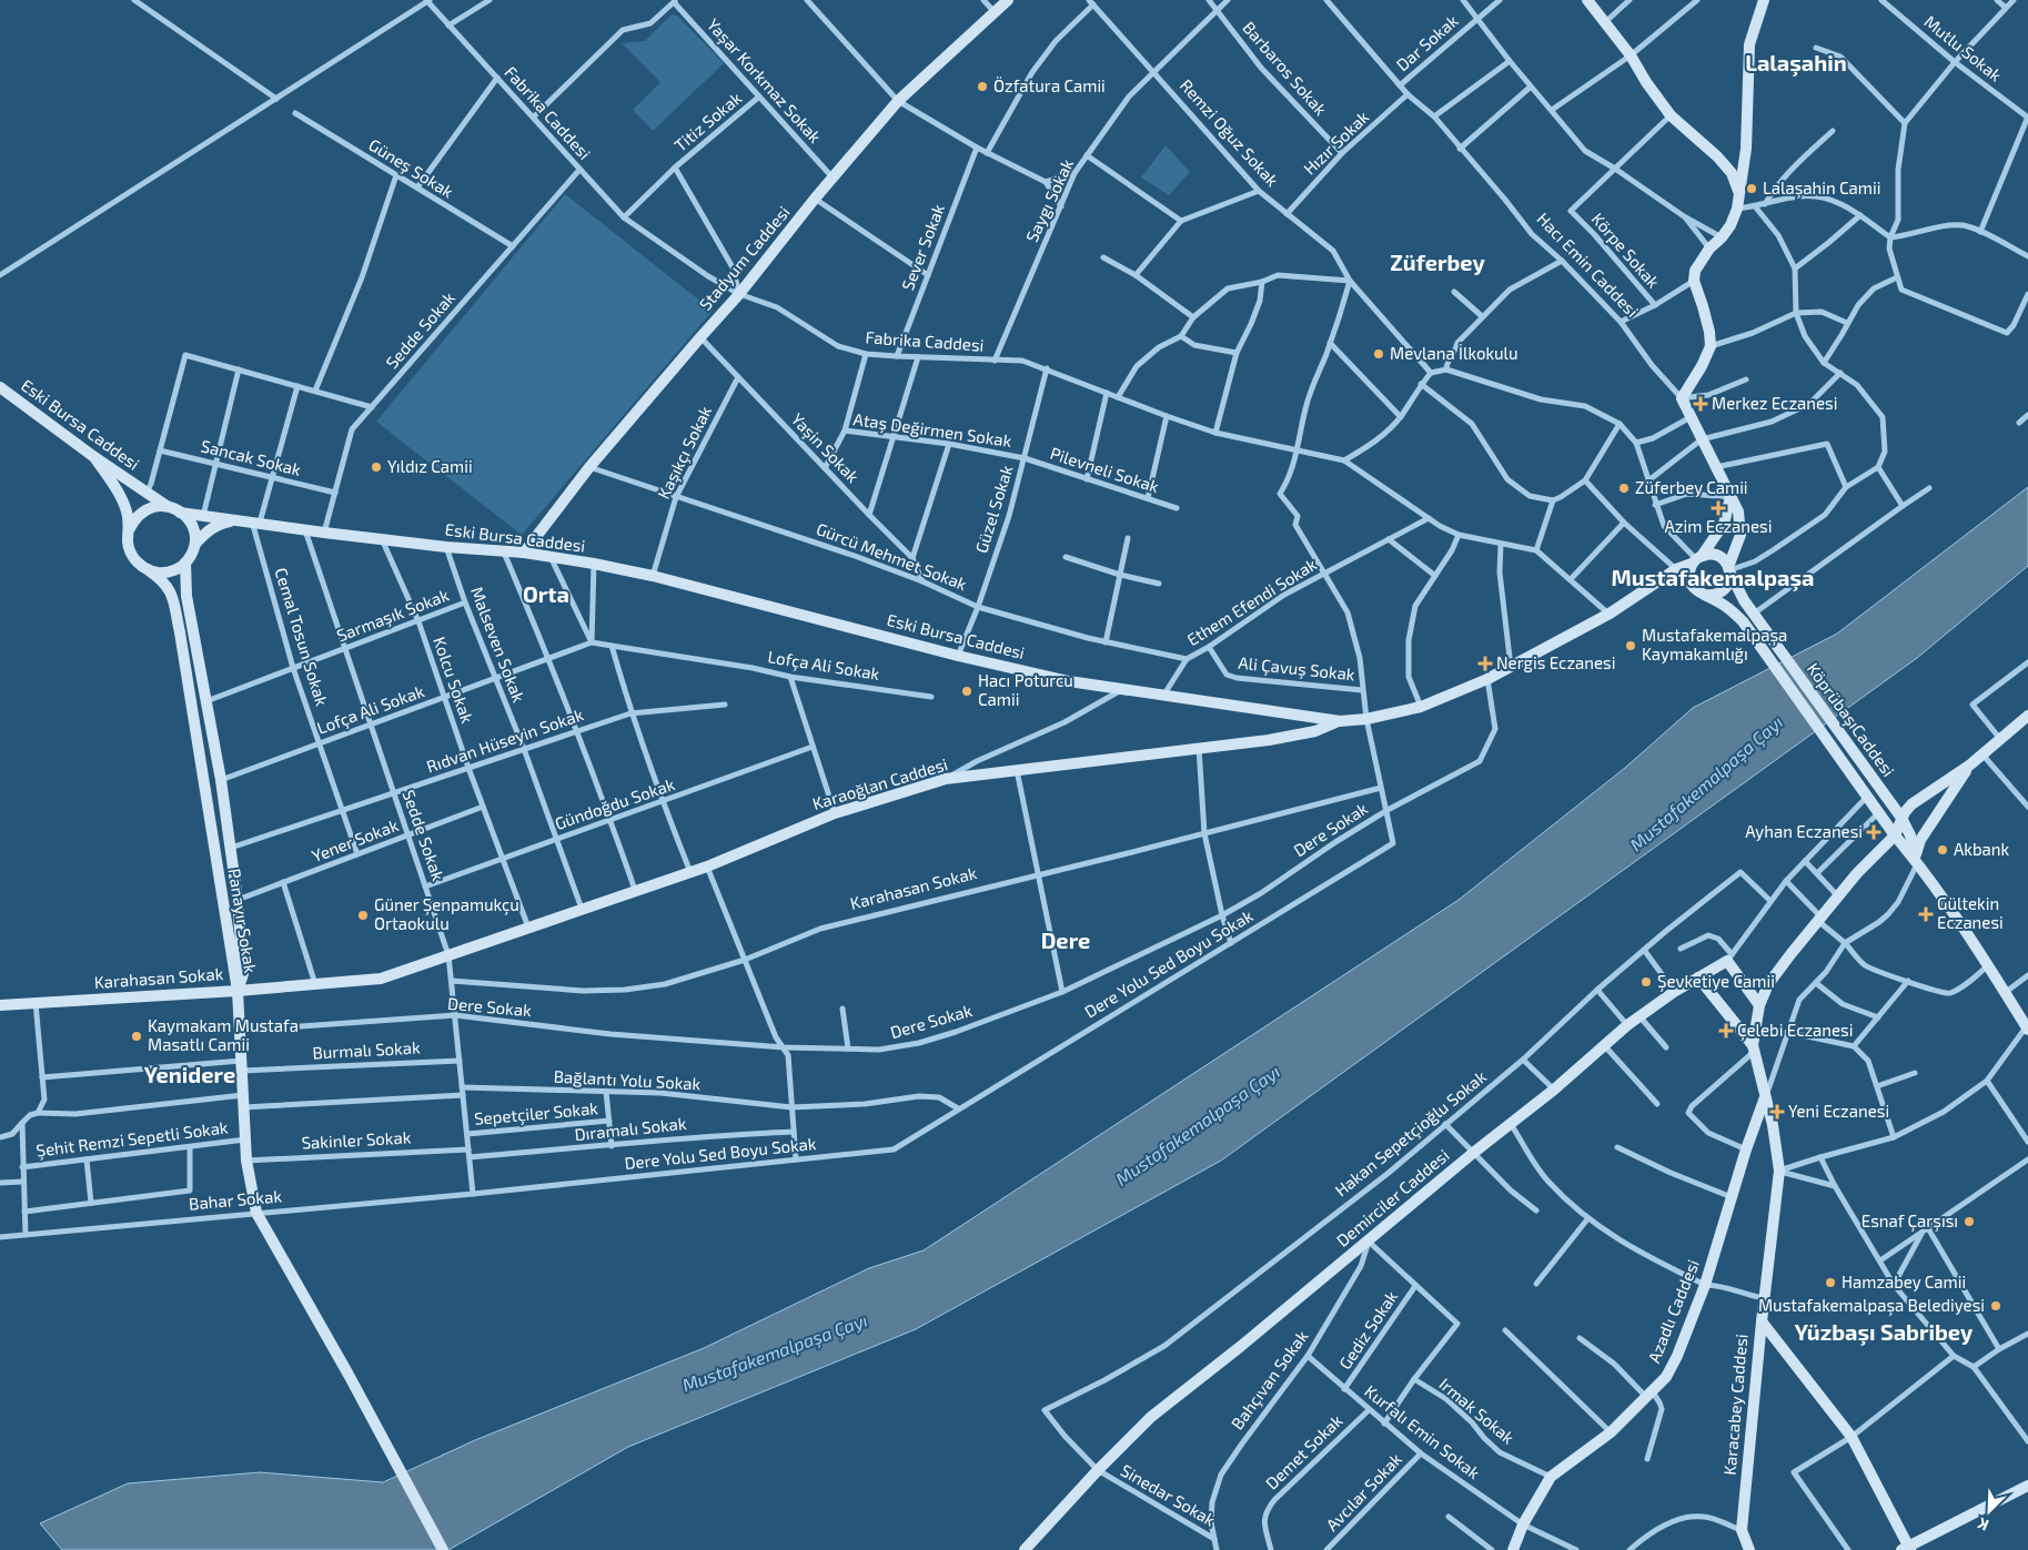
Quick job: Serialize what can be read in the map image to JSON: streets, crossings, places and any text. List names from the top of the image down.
{
  "streets": {
    "street": [
      "Dar Sokak",
      "Mutlu Sokak",
      "Barbaros Sokak",
      "Yaşar Korkmaz Sokak",
      "Fabrika Caddesi",
      "Titiz Sokak",
      "Remzi Oğuz Sokak",
      "Hızır Sokak",
      "Güneş Sokak",
      "Saygı Sokak",
      "Sever Sokak",
      "Körpe Sokak",
      "Stadyum Caddesi",
      "Hacı Emin Caddesi",
      "Sedde Sokak",
      "Eski Bursa Caddesi",
      "Ataş Değirmen Sokak",
      "Yaşin Sokak",
      "Kaşıkçı Sokak",
      "Sancak Sokak",
      "Pilevneli Sokak",
      "Güzel Sokak",
      "Gürcü Mehmet Sokak",
      "Ethem Efendi Sokak",
      "Sarmaşık Sokak",
      "Cemal Tosun Sokak",
      "Malseven Sokak",
      "Lofça Ali Sokak",
      "Ali Çavuş Sokak",
      "Kolcu Sokak",
      "KöprübaşıCaddesi",
      "Rıdvan Hüseyin Sokak",
      "Karaoğlan Caddesi",
      "Gündoğdu Sokak",
      "Dere Sokak",
      "Yener Sokak",
      "Karahasan Sokak",
      "Panayır Sokak",
      "Dere Yolu Sed Boyu Sokak",
      "Burmalı Sokak",
      "Bağlantı Yolu Sokak",
      "Sepetçiler Sokak",
      "Dıramalı Sokak",
      "Hakan Sepetçioğlu Sokak",
      "Şehit Remzi Sepetli Sokak",
      "Sakinler Sokak",
      "Demirciler Caddesi",
      "Bahar Sokak",
      "Azadlı Caddesi",
      "Gediz Sokak",
      "Bahçıvan Sokak",
      "Karacabey Caddesi",
      "Irmak Sokak",
      "Kurfalı Emin Sokak",
      "Demet Sokak",
      "Avcılar Sokak",
      "Sinedar Sokak"
    ]
  },
  "crossings": [
    ["Dar Sokak", "Hacı Emin Caddesi"],
    ["Barbaros Sokak", "Hızır Sokak"],
    ["Barbaros Sokak", "Saygı Sokak"],
    ["Yaşar Korkmaz Sokak", "Titiz Sokak"],
    ["Yaşar Korkmaz Sokak", "Stadyum Caddesi"],
    ["Fabrika Caddesi", "Titiz Sokak"],
    ["Fabrika Caddesi", "Saygı Sokak"],
    ["Fabrika Caddesi", "Sever Sokak"],
    ["Fabrika Caddesi", "Stadyum Caddesi"],
    ["Fabrika Caddesi", "Sedde Sokak"],
    ["Fabrika Caddesi", "Güzel Sokak"],
    ["Titiz Sokak", "Stadyum Caddesi"],
    ["Remzi Oğuz Sokak", "Hızır Sokak"],
    ["Remzi Oğuz Sokak", "Saygı Sokak"],
    ["Hızır Sokak", "Hacı Emin Caddesi"],
    ["Güneş Sokak", "Sedde Sokak"],
    ["Stadyum Caddesi", "Eski Bursa Caddesi"],
    ["Stadyum Caddesi", "Yaşin Sokak"],
    ["Stadyum Caddesi", "Gürcü Mehmet Sokak"],
    ["Hacı Emin Caddesi", "Eski Bursa Caddesi"],
    ["Hacı Emin Caddesi", "KöprübaşıCaddesi"],
    ["Sedde Sokak", "Eski Bursa Caddesi"],
    ["Sedde Sokak", "Sancak Sokak"],
    ["Sedde Sokak", "Sarmaşık Sokak"],
    ["Sedde Sokak", "Lofça Ali Sokak"],
    ["Sedde Sokak", "Rıdvan Hüseyin Sokak"],
    ["Sedde Sokak", "Karaoğlan Caddesi"],
    ["Sedde Sokak", "Gündoğdu Sokak"],
    ["Sedde Sokak", "Dere Sokak"],
    ["Sedde Sokak", "Yener Sokak"],
    ["Sedde Sokak", "Karahasan Sokak"],
    ["Sedde Sokak", "Dere Yolu Sed Boyu Sokak"],
    ["Sedde Sokak", "Burmalı Sokak"],
    ["Sedde Sokak", "Bağlantı Yolu Sokak"],
    ["Sedde Sokak", "Sepetçiler Sokak"],
    ["Sedde Sokak", "Dıramalı Sokak"],
    ["Sedde Sokak", "Sakinler Sokak"],
    ["Sedde Sokak", "Bahar Sokak"],
    ["Eski Bursa Caddesi", "Kaşıkçı Sokak"],
    ["Eski Bursa Caddesi", "Güzel Sokak"],
    ["Eski Bursa Caddesi", "Ethem Efendi Sokak"],
    ["Eski Bursa Caddesi", "Cemal Tosun Sokak"],
    ["Eski Bursa Caddesi", "Malseven Sokak"],
    ["Eski Bursa Caddesi", "Kolcu Sokak"],
    ["Eski Bursa Caddesi", "KöprübaşıCaddesi"],
    ["Eski Bursa Caddesi", "Karaoğlan Caddesi"],
    ["Eski Bursa Caddesi", "Dere Sokak"],
    ["Eski Bursa Caddesi", "Panayır Sokak"],
    ["Ataş Değirmen Sokak", "Yaşin Sokak"],
    ["Ataş Değirmen Sokak", "Pilevneli Sokak"],
    ["Ataş Değirmen Sokak", "Güzel Sokak"],
    ["Yaşin Sokak", "Kaşıkçı Sokak"],
    ["Yaşin Sokak", "Gürcü Mehmet Sokak"],
    ["Kaşıkçı Sokak", "Gürcü Mehmet Sokak"],
    ["Pilevneli Sokak", "Güzel Sokak"],
    ["Güzel Sokak", "Gürcü Mehmet Sokak"],
    ["Gürcü Mehmet Sokak", "Ethem Efendi Sokak"],
    ["Ethem Efendi Sokak", "Ali Çavuş Sokak"],
    ["Sarmaşık Sokak", "Cemal Tosun Sokak"],
    ["Sarmaşık Sokak", "Malseven Sokak"],
    ["Sarmaşık Sokak", "Kolcu Sokak"],
    ["Sarmaşık Sokak", "Panayır Sokak"],
    ["Cemal Tosun Sokak", "Lofça Ali Sokak"],
    ["Cemal Tosun Sokak", "Rıdvan Hüseyin Sokak"],
    ["Cemal Tosun Sokak", "Yener Sokak"],
    ["Malseven Sokak", "Lofça Ali Sokak"],
    ["Malseven Sokak", "Rıdvan Hüseyin Sokak"],
    ["Malseven Sokak", "Karaoğlan Caddesi"],
    ["Malseven Sokak", "Gündoğdu Sokak"],
    ["Lofça Ali Sokak", "Kolcu Sokak"],
    ["Lofça Ali Sokak", "Panayır Sokak"],
    ["Kolcu Sokak", "Rıdvan Hüseyin Sokak"],
    ["Kolcu Sokak", "Karaoğlan Caddesi"],
    ["Kolcu Sokak", "Gündoğdu Sokak"],
    ["Kolcu Sokak", "Yener Sokak"],
    ["KöprübaşıCaddesi", "Demirciler Caddesi"],
    ["Rıdvan Hüseyin Sokak", "Panayır Sokak"],
    ["Karaoğlan Caddesi", "Karahasan Sokak"],
    ["Dere Sokak", "Dere Yolu Sed Boyu Sokak"],
    ["Yener Sokak", "Panayır Sokak"],
    ["Karahasan Sokak", "Panayır Sokak"],
    ["Dere Yolu Sed Boyu Sokak", "Bahar Sokak"],
    ["Hakan Sepetçioğlu Sokak", "Demirciler Caddesi"],
    ["Hakan Sepetçioğlu Sokak", "Sinedar Sokak"],
    ["Şehit Remzi Sepetli Sokak", "Bahar Sokak"],
    ["Demirciler Caddesi", "Bahçıvan Sokak"],
    ["Demirciler Caddesi", "Sinedar Sokak"],
    ["Azadlı Caddesi", "Karacabey Caddesi"],
    ["Azadlı Caddesi", "Irmak Sokak"],
    ["Azadlı Caddesi", "Kurfalı Emin Sokak"],
    ["Gediz Sokak", "Kurfalı Emin Sokak"],
    ["Bahçıvan Sokak", "Kurfalı Emin Sokak"],
    ["Bahçıvan Sokak", "Sinedar Sokak"],
    ["Kurfalı Emin Sokak", "Demet Sokak"],
    ["Kurfalı Emin Sokak", "Avcılar Sokak"]
  ],
  "districts": [
    "Lalaşahin",
    "Züferbey",
    "Mustafakemalpaşa",
    "Orta",
    "Dere",
    "Yenidere",
    "Yüzbaşı Sabribey"
  ],
  "water": ["Mustafakemalpaşa Çayı"],
  "places": {
    "other": [
      "Özfatura Camii",
      "Lalaşahin Camii",
      "Mevlana İlkokulu",
      "Yıldız Camii",
      "Züferbey Camii",
      "Mustafakemalpaşa Kaymakamlığı",
      "Hacı Poturcu Camii",
      "Akbank",
      "Güner Şenpamukçu Ortaokulu",
      "Şevketiye Camii",
      "Kaymakam Mustafa Masatlı Camii",
      "Esnaf Çarşısı",
      "Hamzabey Camii",
      "Mustafakemalpaşa Belediyesi"
    ],
    "health": [
      "Merkez Eczanesi",
      "Azim Eczanesi",
      "Nergis Eczanesi",
      "Ayhan Eczanesi",
      "Gültekin Eczanesi",
      "Çelebi Eczanesi",
      "Yeni Eczanesi"
    ]
  },
  "north": "bottom left"
}
